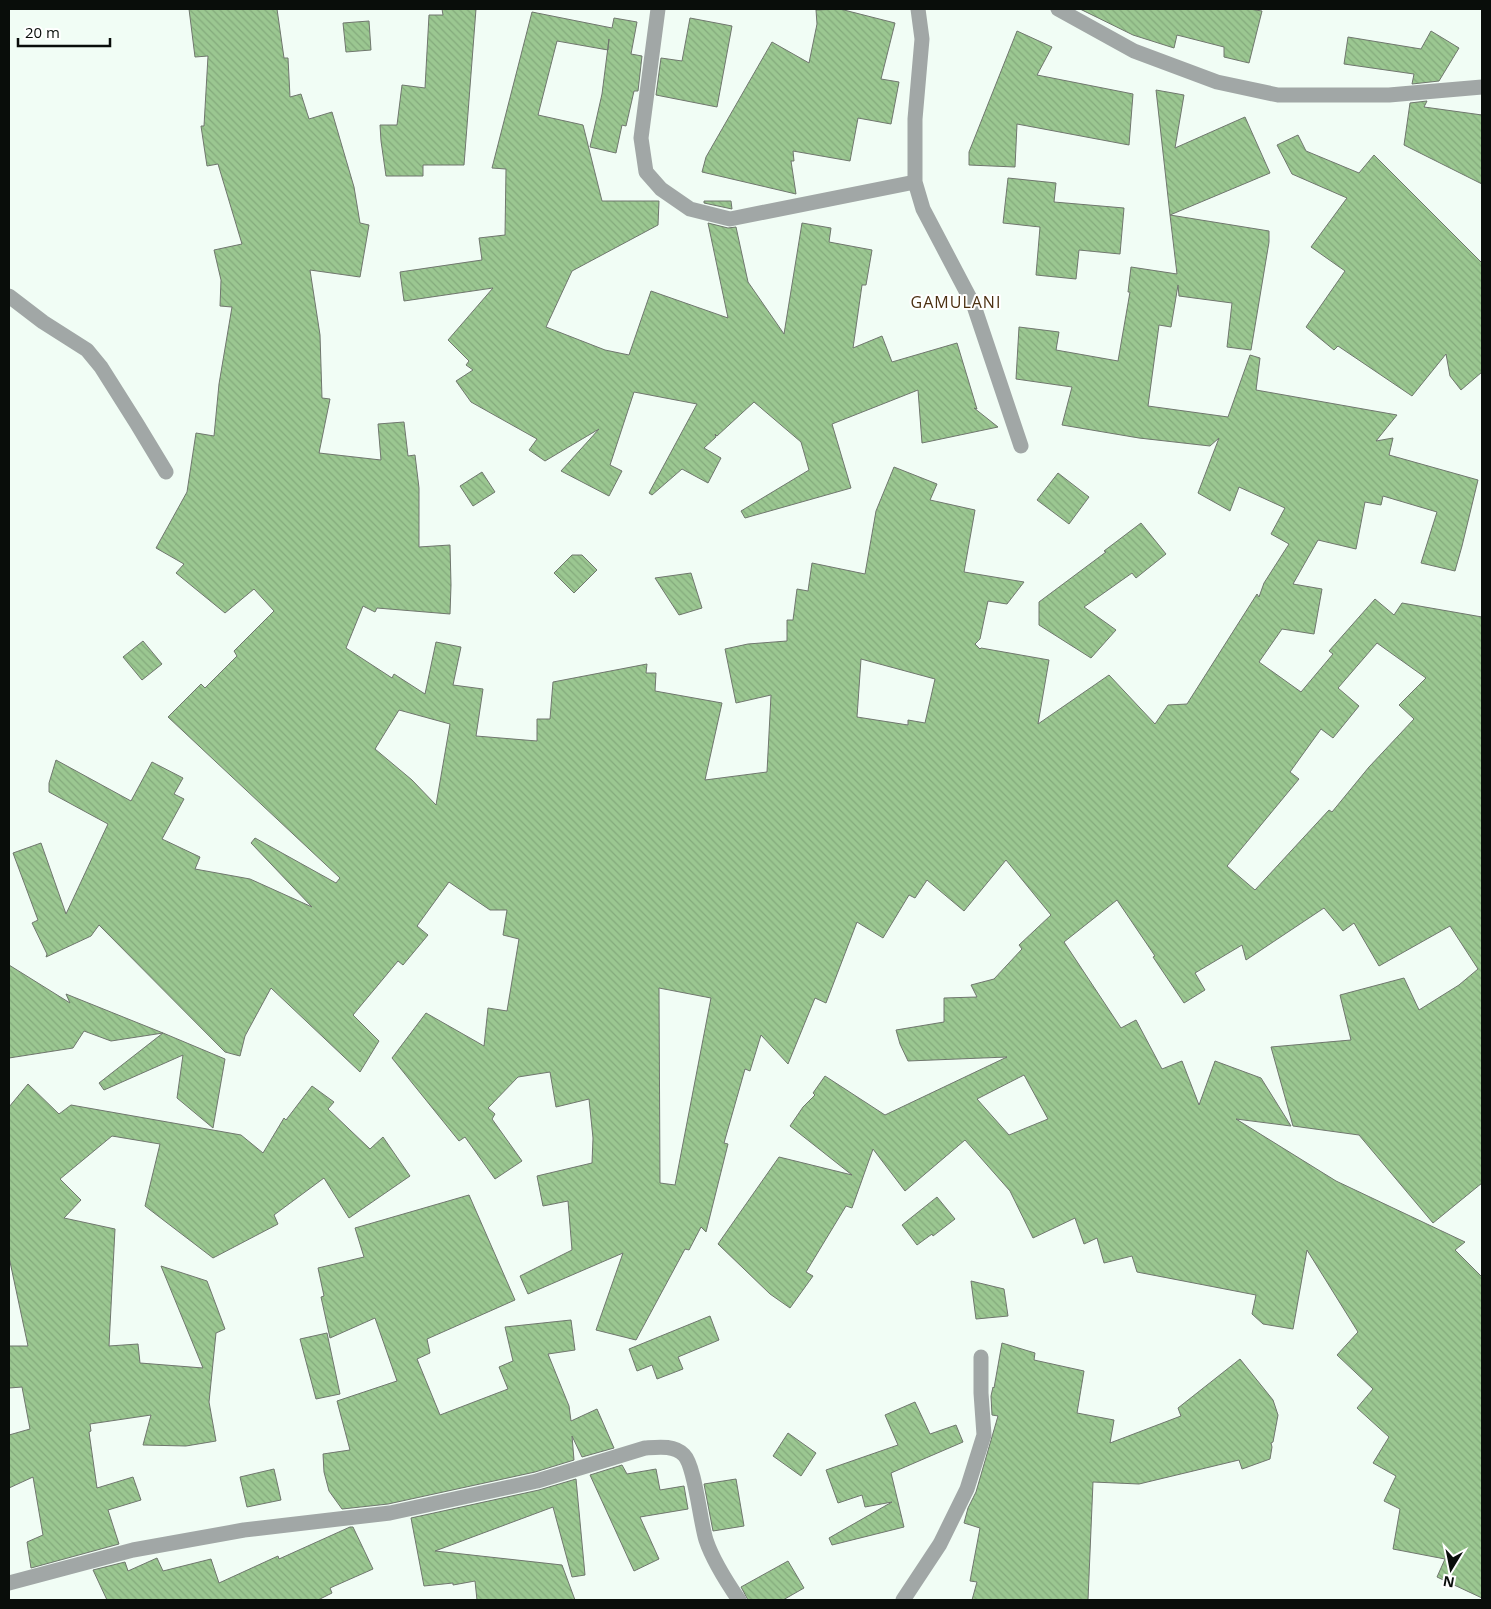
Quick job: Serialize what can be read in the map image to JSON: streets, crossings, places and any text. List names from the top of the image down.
{
  "districts": ["GAMULANI"],
  "scale_bar": "20 m",
  "north": "bottom"
}
